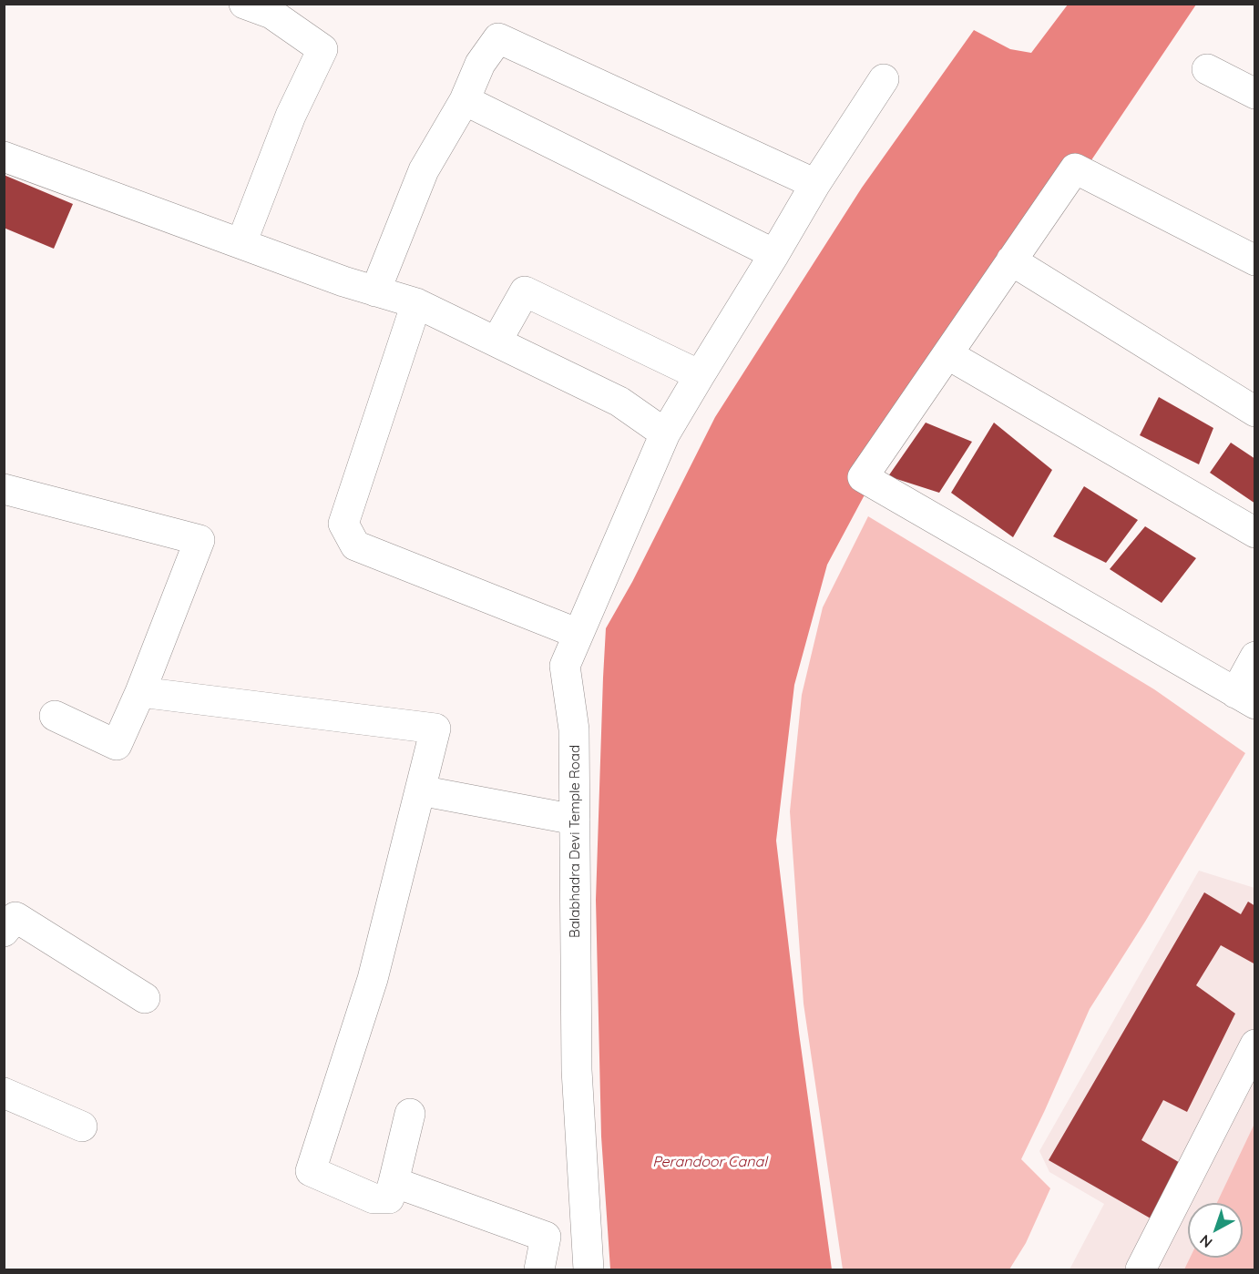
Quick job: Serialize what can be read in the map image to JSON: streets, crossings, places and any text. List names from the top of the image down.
{
  "streets": {
    "street": ["Balabhadra Devi Temple Road"]
  },
  "water": ["Perandoor Canal"],
  "north": "bottom left"
}
